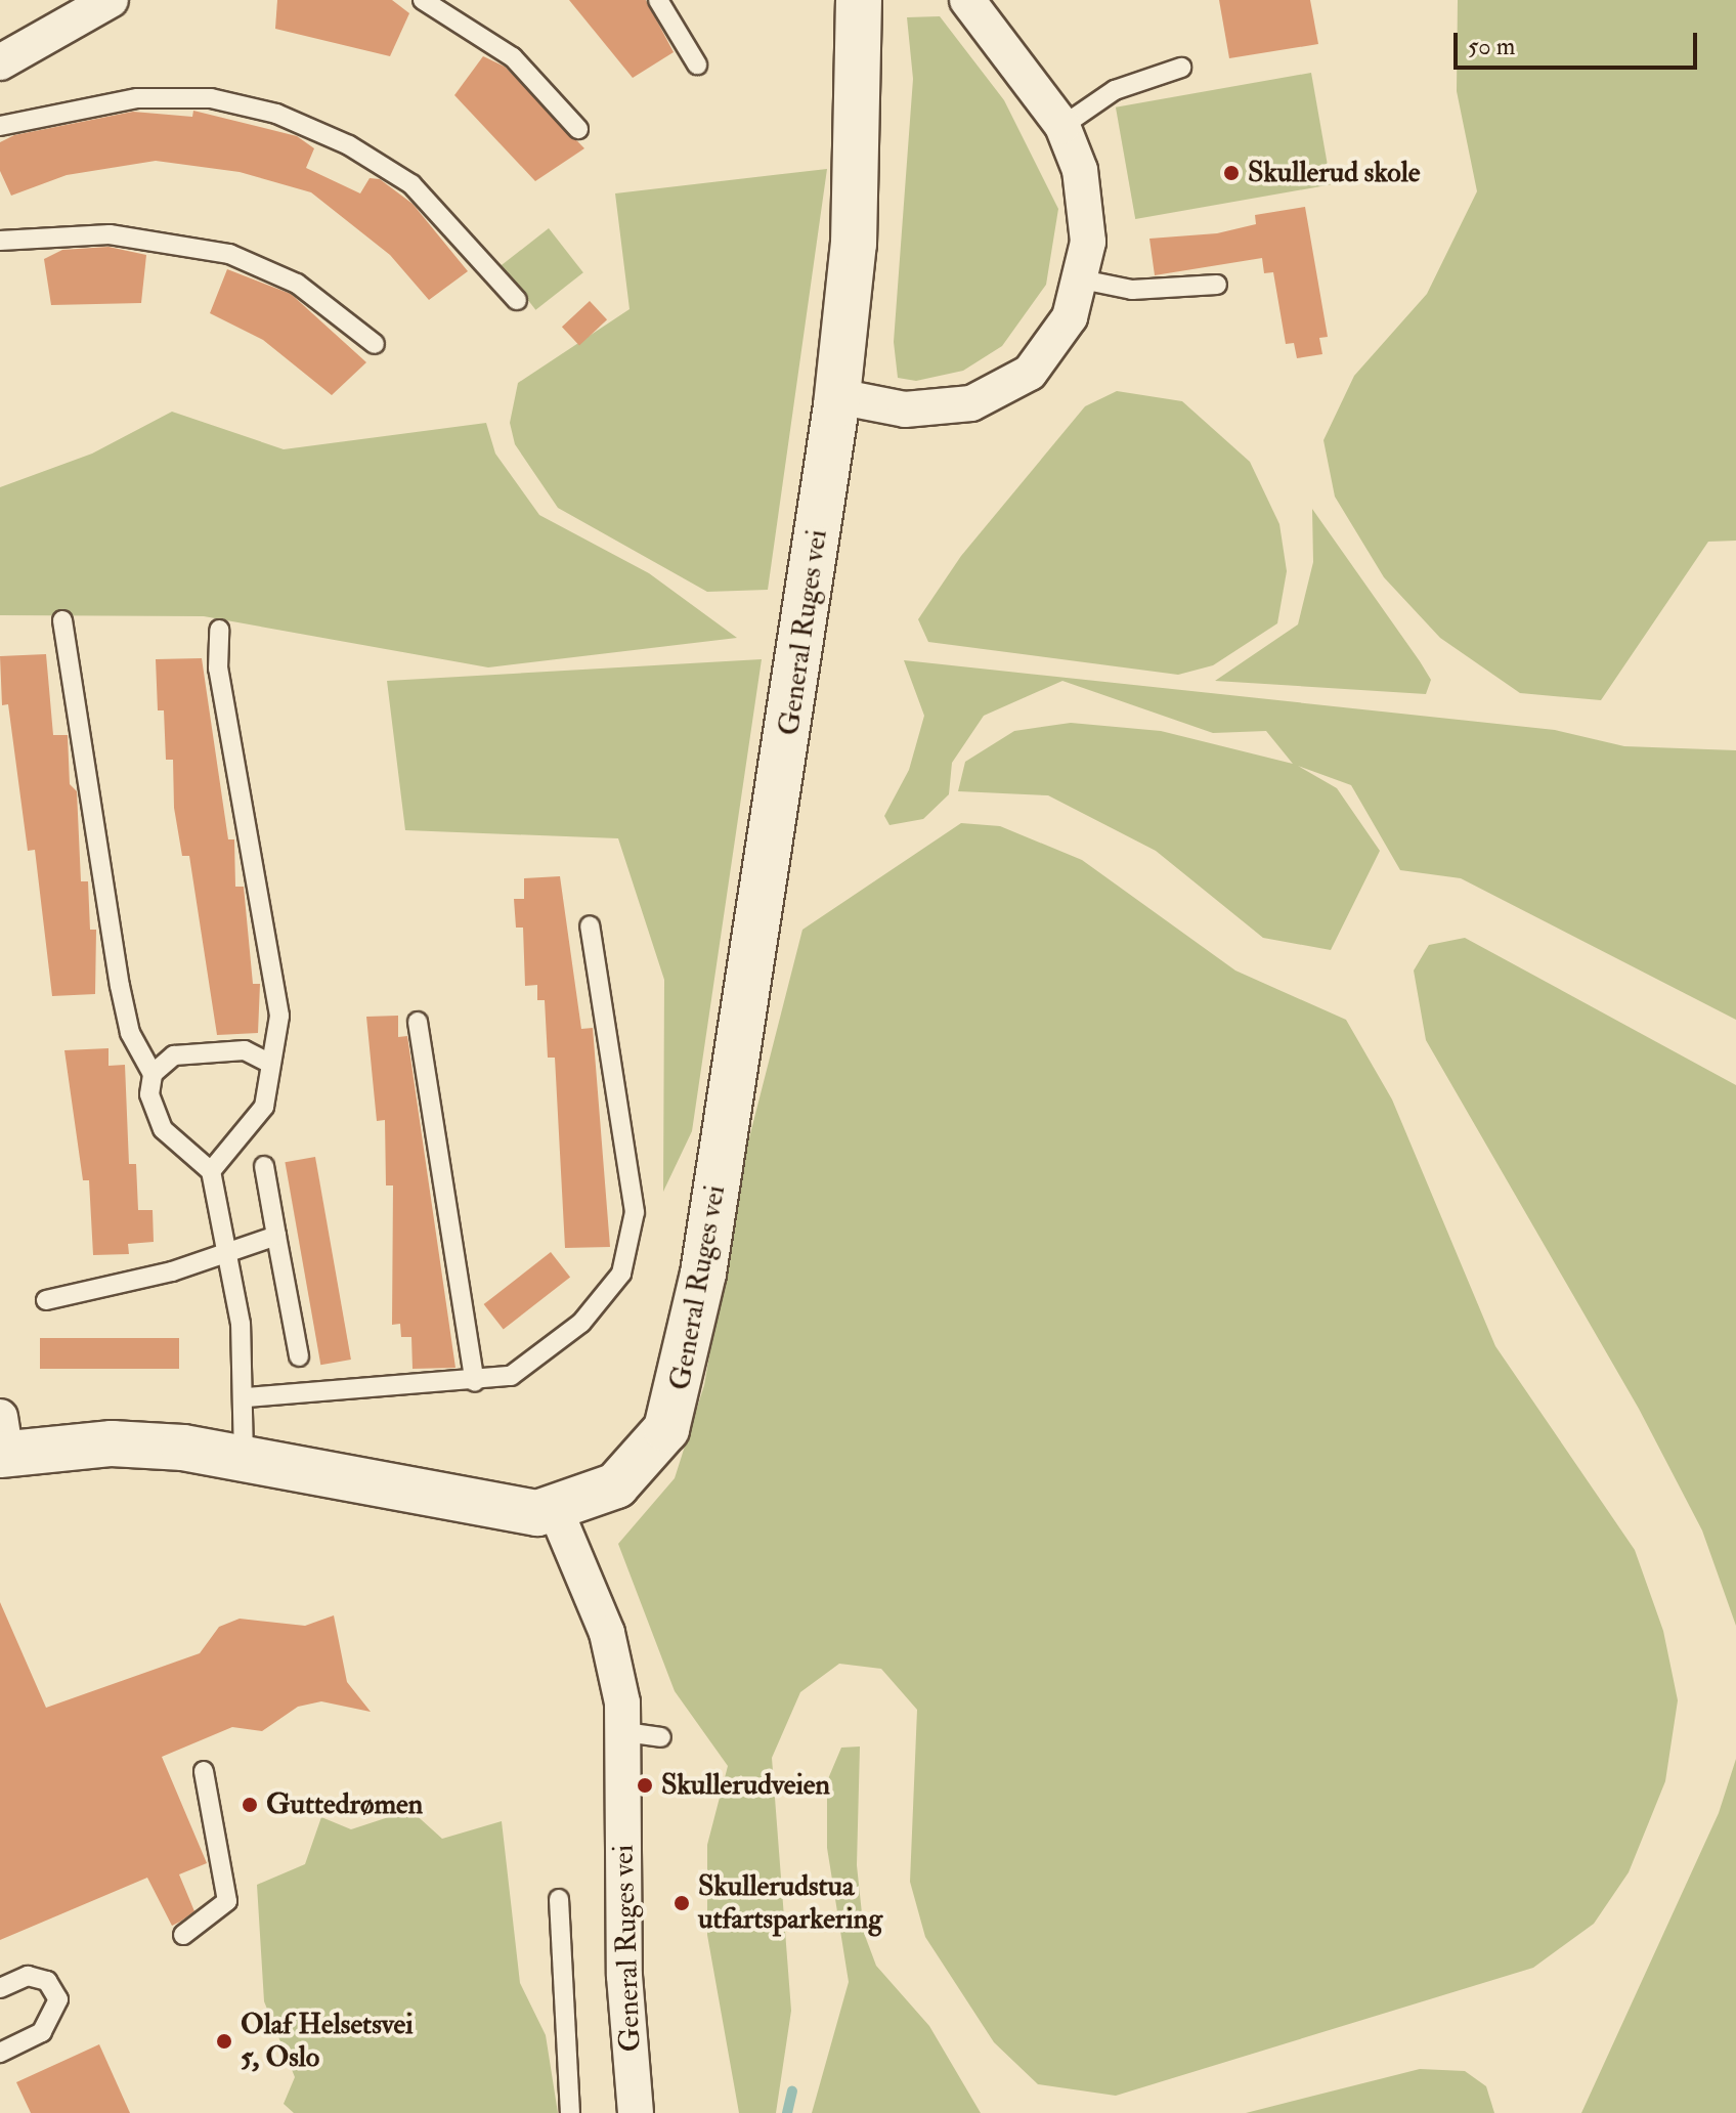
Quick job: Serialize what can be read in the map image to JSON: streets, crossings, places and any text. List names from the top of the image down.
{
  "streets": {
    "main road": ["General Ruges vei"]
  },
  "places": [
    "Skullerud skole",
    "Skullerudveien",
    "Guttedrømen",
    "Skullerudstua utfartsparkering",
    "Olaf Helsetsvei 5, Oslo"
  ],
  "scale_bar": "50 m"
}
